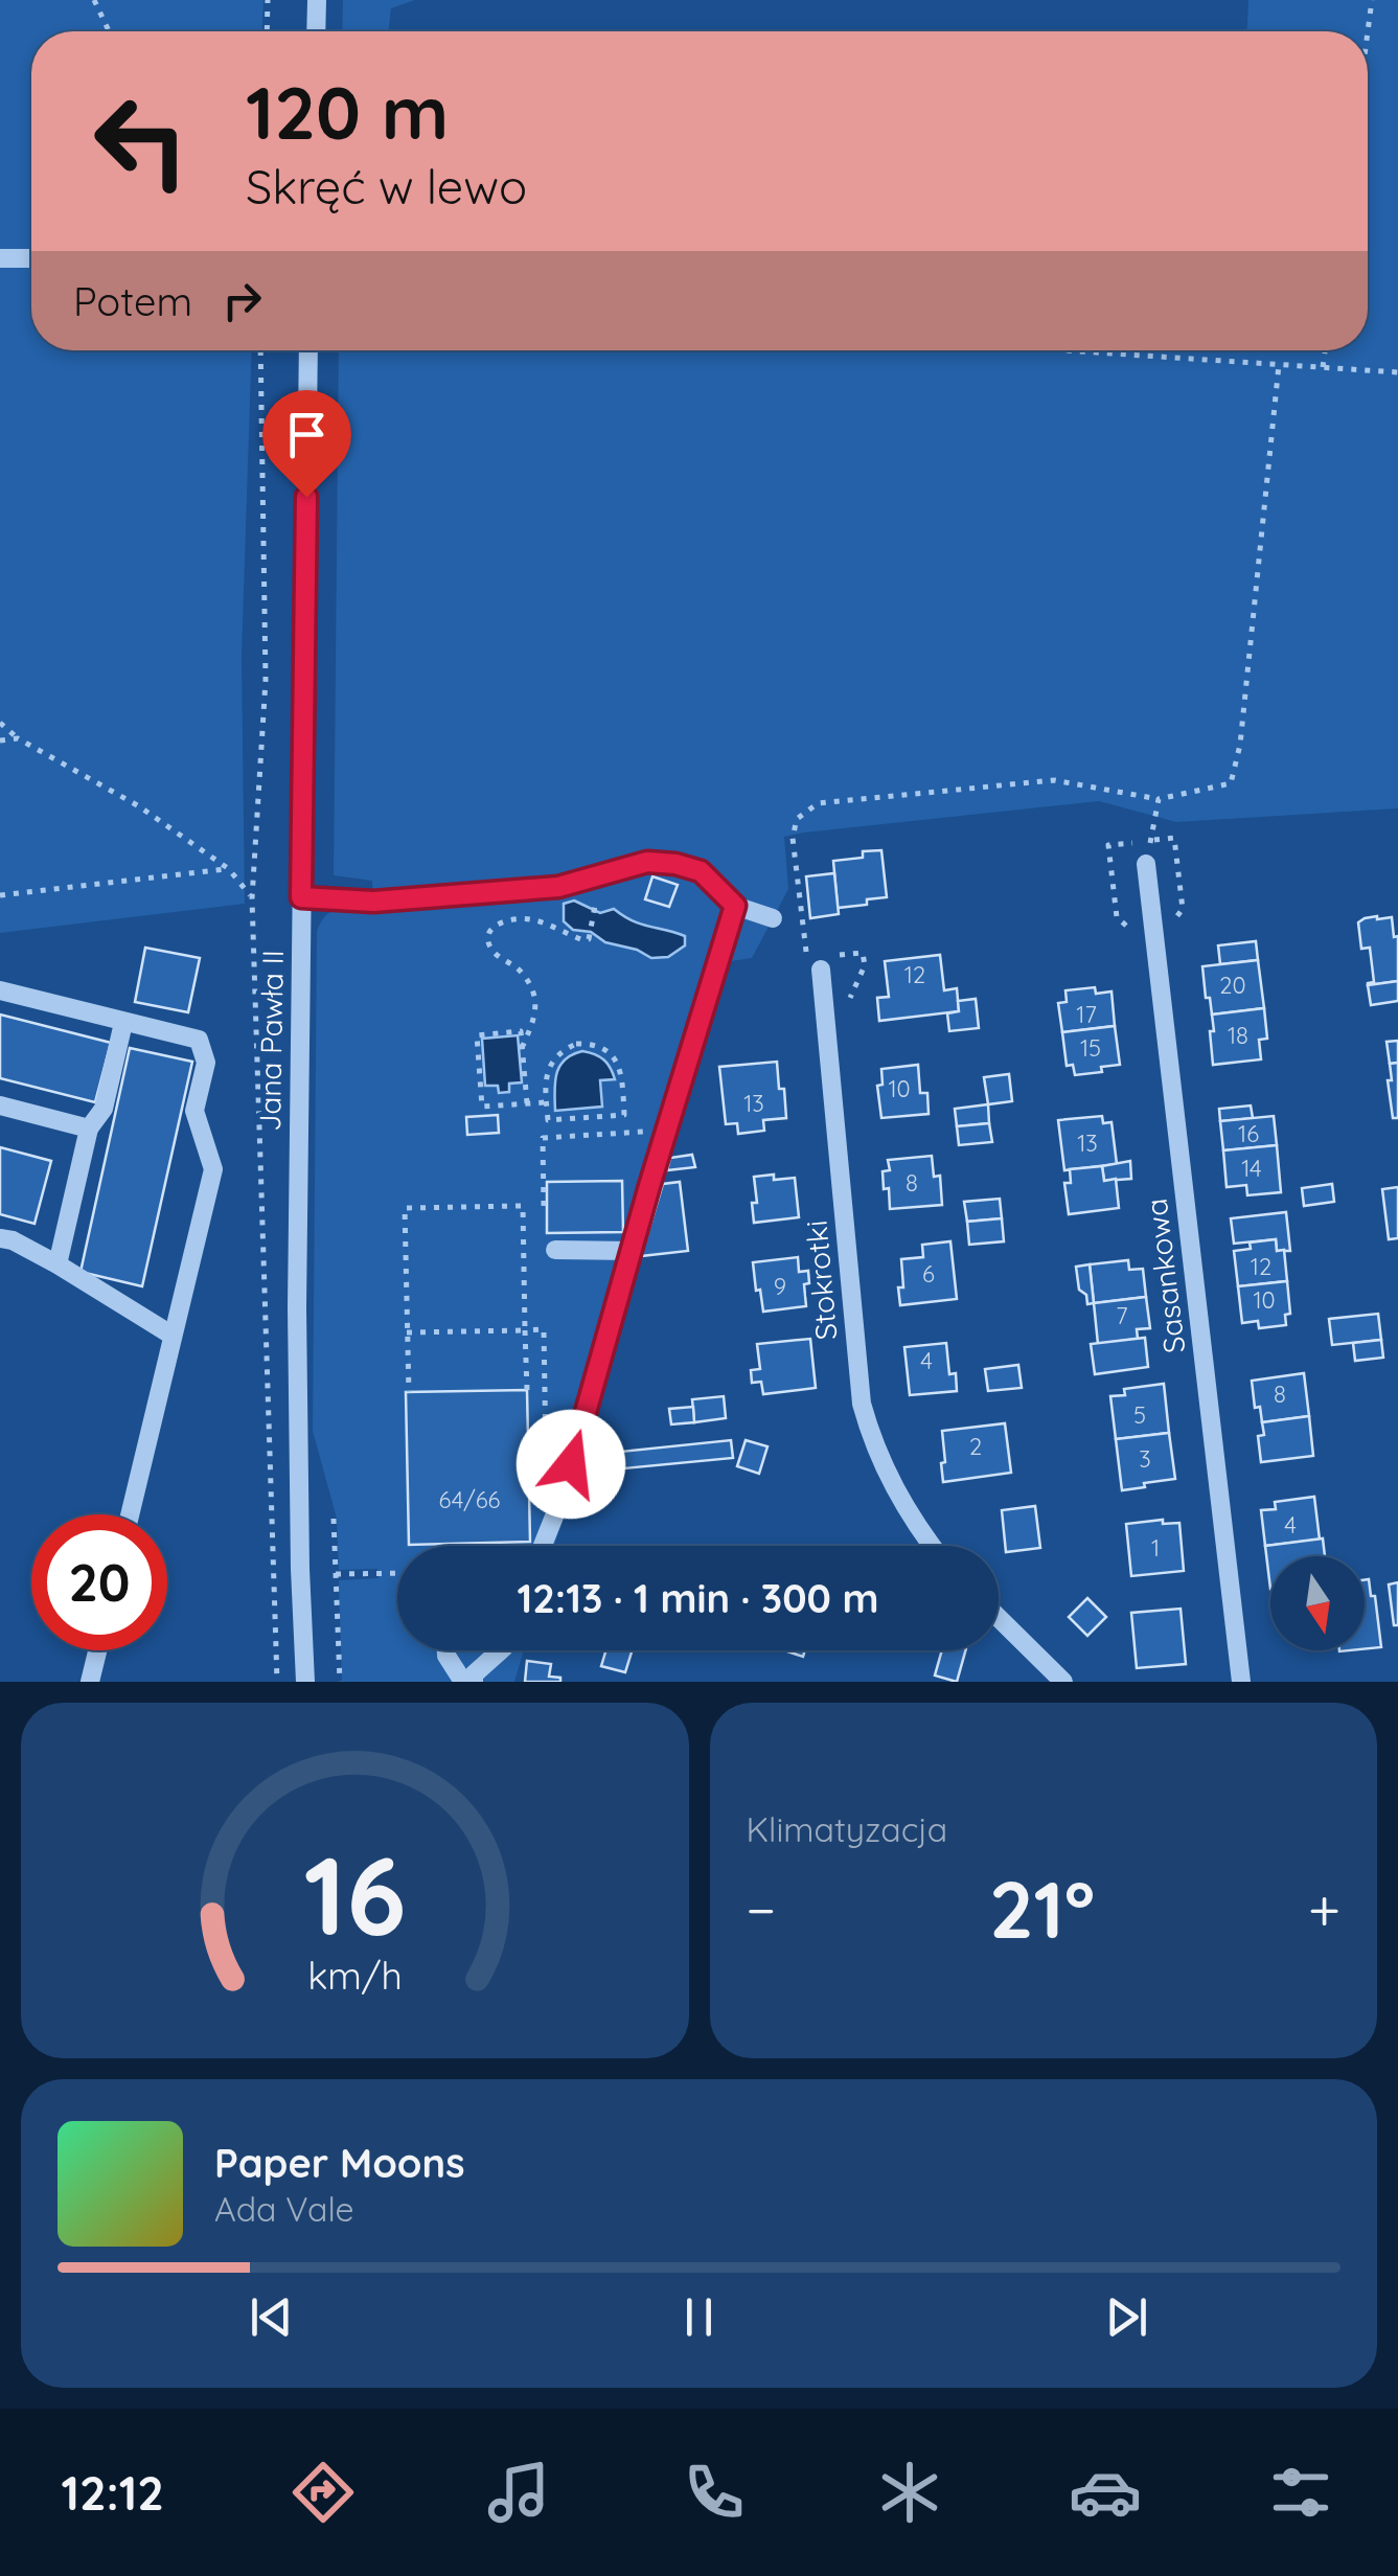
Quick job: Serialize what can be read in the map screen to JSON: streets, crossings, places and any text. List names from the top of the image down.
{
  "streets": {
    "street": ["Jana Pawła II", "Sasankowa", "Stokrotki"]
  },
  "house_numbers": [
    "12",
    "20",
    "17",
    "18",
    "15",
    "10",
    "13",
    "16",
    "13",
    "14",
    "8",
    "12",
    "6",
    "9",
    "10",
    "7",
    "4",
    "8",
    "5",
    "2",
    "3",
    "64/66",
    "4",
    "1"
  ],
  "north": "bottom",
  "page": {
    "turn": ["120 m", "Skręć w lewo"],
    "then": "Potem",
    "limit": "20",
    "trip": "12:13 · 1 min · 300 m",
    "tile": "Klimatyzacja",
    "heat": ["−", "21°", "+"],
    "song": ["Paper Moons", "Ada Vale"],
    "tabs": "12:12",
    "gauge": ["16", "km/h"]
  }
}
